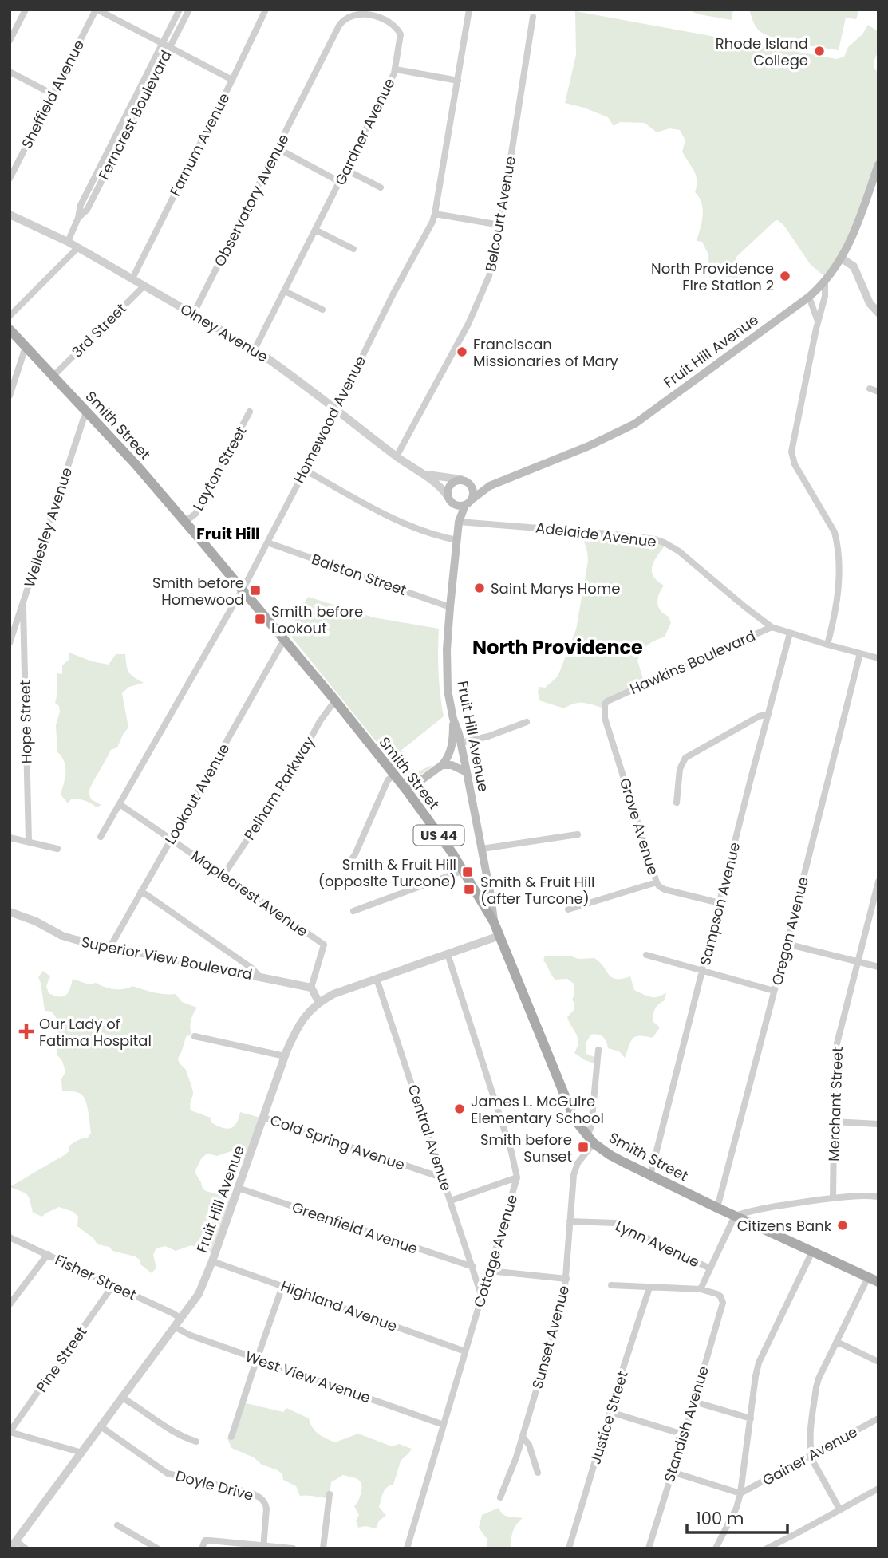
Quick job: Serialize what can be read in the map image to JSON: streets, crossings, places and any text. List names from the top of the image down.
{
  "streets": {
    "main road": ["Fruit Hill Avenue", "Smith Street", "US 44"],
    "street": [
      "Sheffield Avenue",
      "Ferncrest Boulevard",
      "Gardner Avenue",
      "Farnum Avenue",
      "Observatory Avenue",
      "Belcourt Avenue",
      "3rd Street",
      "Olney Avenue",
      "Homewood Avenue",
      "Layton Street",
      "Wellesley Avenue",
      "Adelaide Avenue",
      "Balston Street",
      "Hawkins Boulevard",
      "Hope Street",
      "Pelham Parkway",
      "Lookout Avenue",
      "Grove Avenue",
      "Maplecrest Avenue",
      "Sampson Avenue",
      "Oregon Avenue",
      "Superior View Boulevard",
      "Merchant Street",
      "Central Avenue",
      "Cold Spring Avenue",
      "Greenfield Avenue",
      "Lynn Avenue",
      "Cottage Avenue",
      "Fisher Street",
      "Highland Avenue",
      "Sunset Avenue",
      "Pine Street",
      "West View Avenue",
      "Justice Street",
      "Standish Avenue",
      "Gainer Avenue",
      "Doyle Drive"
    ]
  },
  "crossings": [
    ["Ferncrest Boulevard", "Olney Avenue"],
    ["Gardner Avenue", "Observatory Avenue"],
    ["Gardner Avenue", "Olney Avenue"],
    ["Farnum Avenue", "Olney Avenue"],
    ["Observatory Avenue", "Olney Avenue"],
    ["Belcourt Avenue", "Olney Avenue"],
    ["3rd Street", "Olney Avenue"],
    ["3rd Street", "Smith Street"],
    ["Olney Avenue", "Fruit Hill Avenue"],
    ["Olney Avenue", "Homewood Avenue"],
    ["Fruit Hill Avenue", "Smith Street"],
    ["Fruit Hill Avenue", "Adelaide Avenue"],
    ["Fruit Hill Avenue", "Balston Street"],
    ["Fruit Hill Avenue", "Central Avenue"],
    ["Fruit Hill Avenue", "Cold Spring Avenue"],
    ["Fruit Hill Avenue", "Greenfield Avenue"],
    ["Fruit Hill Avenue", "Cottage Avenue"],
    ["Fruit Hill Avenue", "Fisher Street"],
    ["Fruit Hill Avenue", "Highland Avenue"],
    ["Fruit Hill Avenue", "West View Avenue"],
    ["Fruit Hill Avenue", "Doyle Drive"],
    ["Homewood Avenue", "Smith Street"],
    ["Homewood Avenue", "Balston Street"],
    ["Homewood Avenue", "Maplecrest Avenue"],
    ["Smith Street", "Layton Street"],
    ["Smith Street", "Wellesley Avenue"],
    ["Smith Street", "Pelham Parkway"],
    ["Smith Street", "Lookout Avenue"],
    ["Smith Street", "Sampson Avenue"],
    ["Smith Street", "Oregon Avenue"],
    ["Smith Street", "Sunset Avenue"],
    ["Wellesley Avenue", "Hope Street"],
    ["Adelaide Avenue", "Hawkins Boulevard"],
    ["Hawkins Boulevard", "Grove Avenue"],
    ["Hawkins Boulevard", "Sampson Avenue"],
    ["Hawkins Boulevard", "Oregon Avenue"],
    ["Pelham Parkway", "Maplecrest Avenue"],
    ["Lookout Avenue", "Maplecrest Avenue"],
    ["Lookout Avenue", "Superior View Boulevard"],
    ["Grove Avenue", "Sampson Avenue"],
    ["Maplecrest Avenue", "Superior View Boulevard"],
    ["Central Avenue", "Cold Spring Avenue"],
    ["Central Avenue", "Greenfield Avenue"],
    ["Central Avenue", "Cottage Avenue"],
    ["Lynn Avenue", "Sunset Avenue"],
    ["Cottage Avenue", "Highland Avenue"],
    ["Cottage Avenue", "West View Avenue"],
    ["Fisher Street", "Pine Street"]
  ],
  "districts": ["Fruit Hill", "North Providence"],
  "places": {
    "other": [
      "Rhode Island College",
      "North Providence Fire Station 2",
      "Franciscan Missionaries of Mary",
      "Saint Marys Home",
      "James L. McGuire Elementary School",
      "Citizens Bank"
    ],
    "transit": [
      "Smith before Homewood",
      "Smith before Lookout",
      "Smith & Fruit Hill (opposite Turcone)",
      "Smith & Fruit Hill (after Turcone)",
      "Smith before Sunset"
    ],
    "health": ["Our Lady of Fatima Hospital"]
  },
  "scale_bar": "100 m"
}
